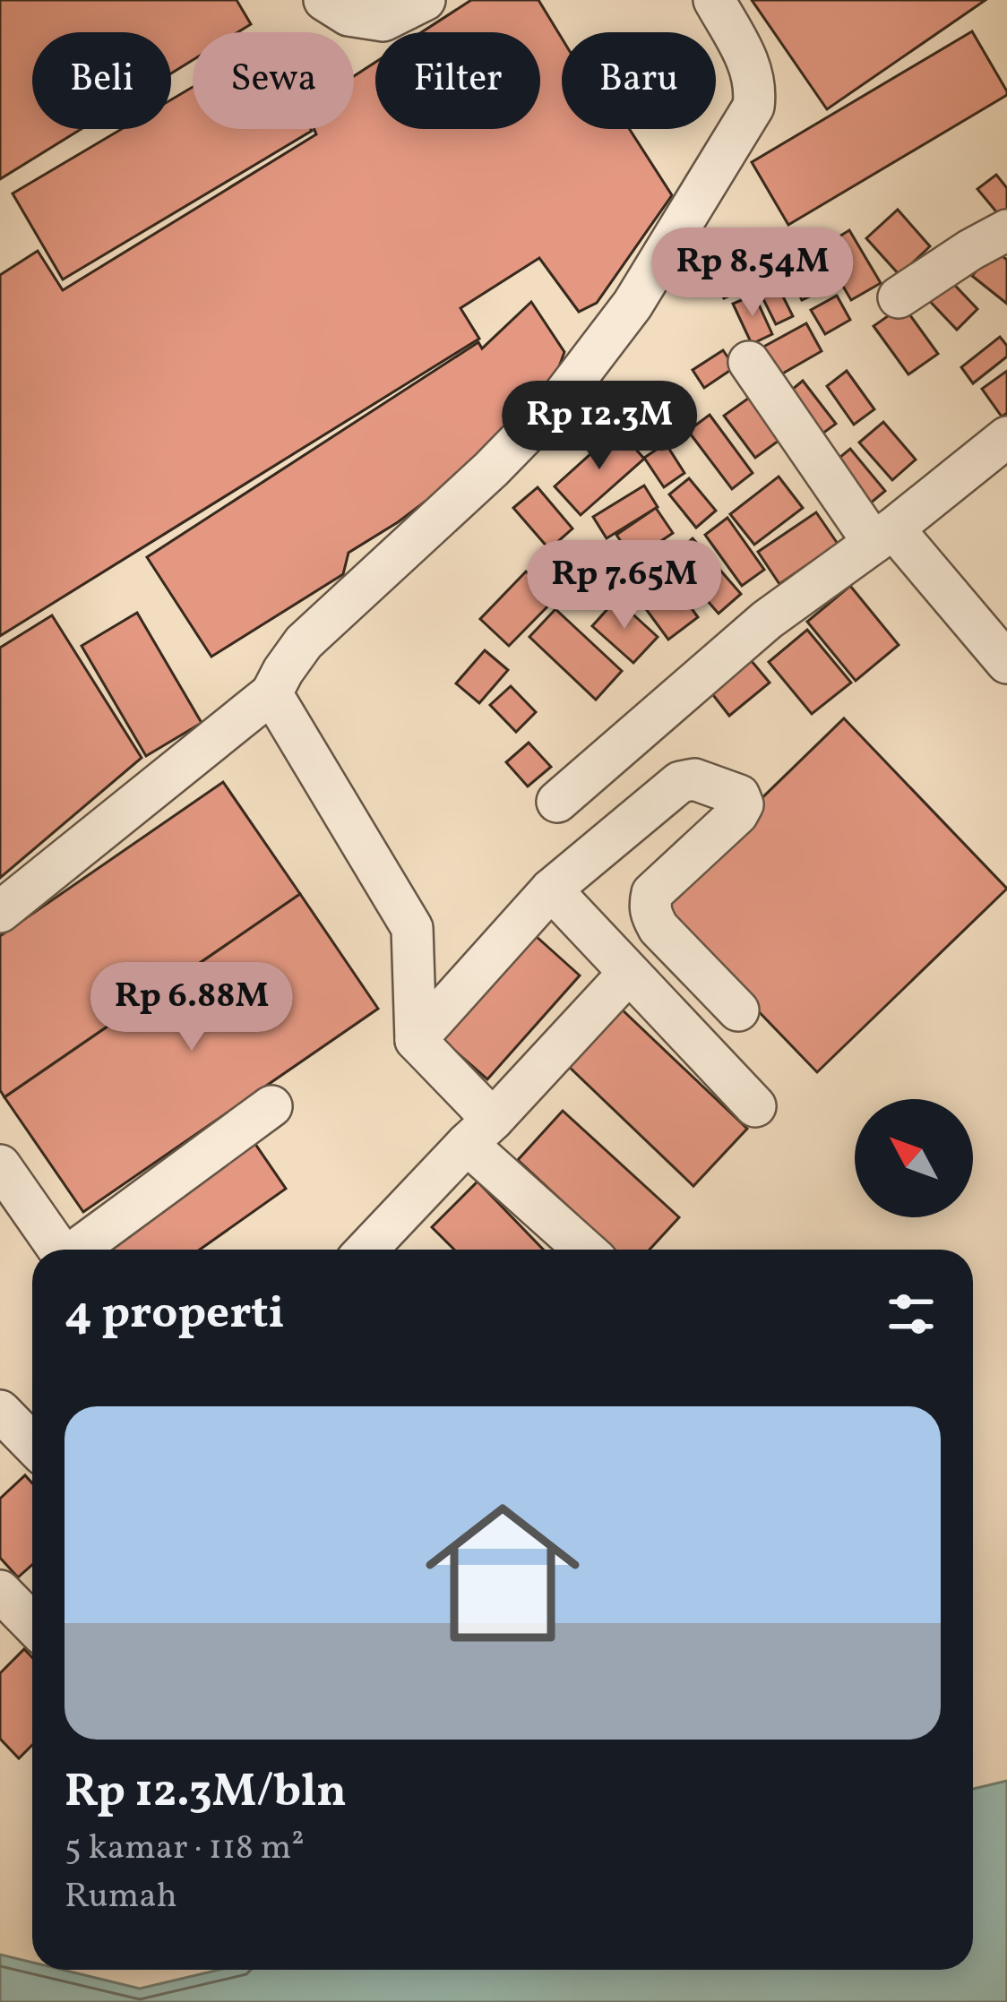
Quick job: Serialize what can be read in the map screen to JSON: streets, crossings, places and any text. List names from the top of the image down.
{
  "north": "top left",
  "page": {
    "chip": [
      "Beli",
      "Sewa",
      "Filter",
      "Baru"
    ],
    "price": [
      "Rp 8.54M",
      "Rp 12.3M",
      "Rp 7.65M",
      "Rp 6.88M"
    ],
    "heading": "4 properti",
    "list": [
      {
        "name": "Rp 12.3M/bln",
        "note": "5 kamar · 118 m² · Rumah"
      }
    ]
  }
}
